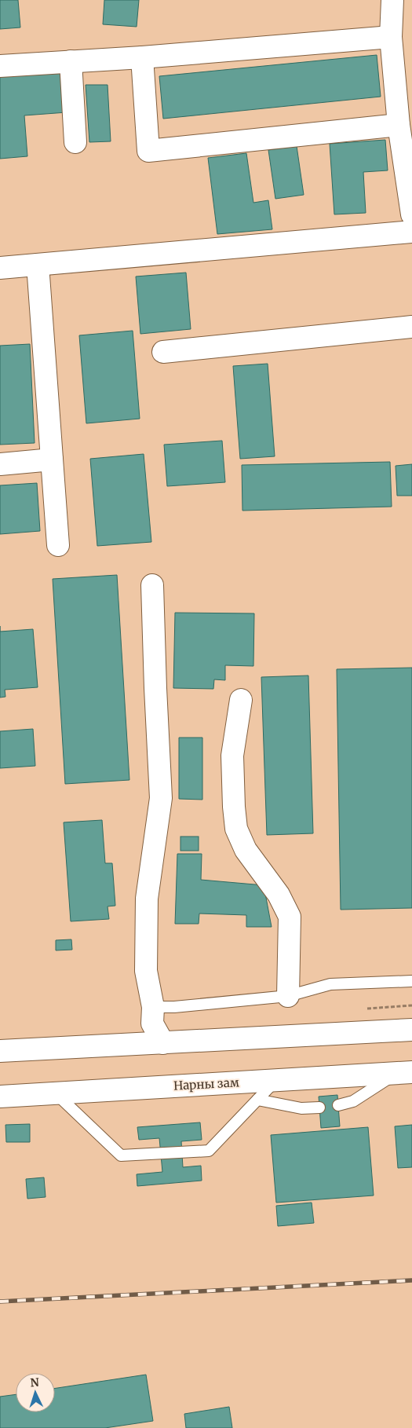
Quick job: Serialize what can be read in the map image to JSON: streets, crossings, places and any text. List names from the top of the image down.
{
  "streets": {
    "street": ["Нарны зам"]
  },
  "north": "top"
}
